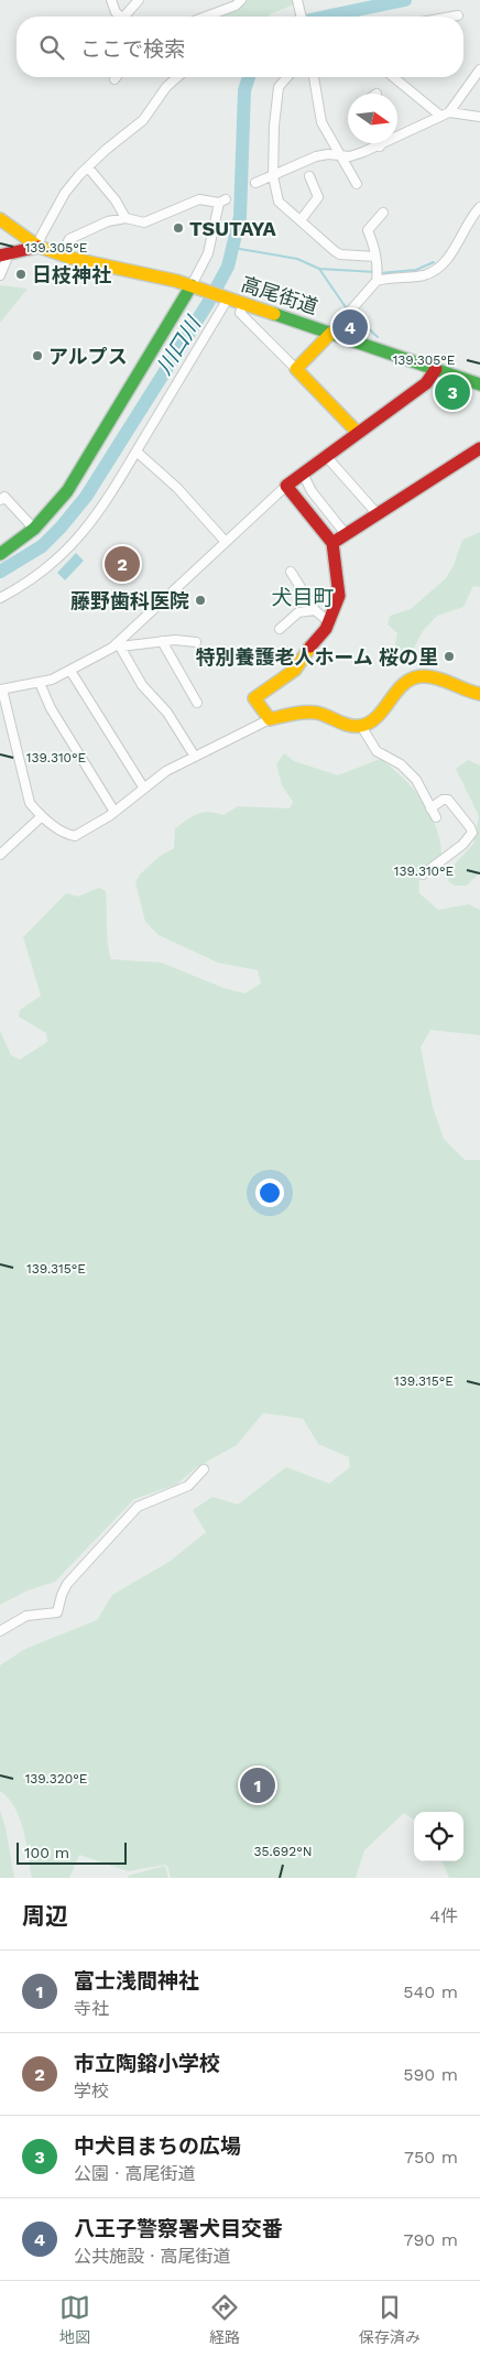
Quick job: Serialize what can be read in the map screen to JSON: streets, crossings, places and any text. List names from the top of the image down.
{
  "streets": {
    "main road": ["高尾街道"]
  },
  "districts": ["犬目町"],
  "water": ["川口川"],
  "places": [
    "TSUTAYA",
    "日枝神社",
    "アルプス",
    "藤野歯科医院",
    "特別養護老人ホーム 桜の里"
  ],
  "scale_bar": "100 m",
  "north": "right",
  "page": {
    "search": "ここで検索",
    "pins": [
      "4",
      "3",
      "2",
      "1"
    ],
    "scale": "100 m",
    "heading": ["周辺", "4件"],
    "list": [
      {
        "mark": "1",
        "name": "富士浅間神社",
        "note": "寺社",
        "value": "540 m"
      },
      {
        "mark": "2",
        "name": "市立陶鎔小学校",
        "note": "学校",
        "value": "590 m"
      },
      {
        "mark": "3",
        "name": "中犬目まちの広場",
        "note": "公園 · 高尾街道",
        "value": "750 m"
      },
      {
        "mark": "4",
        "name": "八王子警察署犬目交番",
        "note": "公共施設 · 高尾街道",
        "value": "790 m"
      }
    ],
    "nav": ["地図", "経路", "保存済み"]
  },
  "coordinates": [
    "139.305°E",
    "139.310°E",
    "139.315°E",
    "139.320°E",
    "35.692°N"
  ]
}
